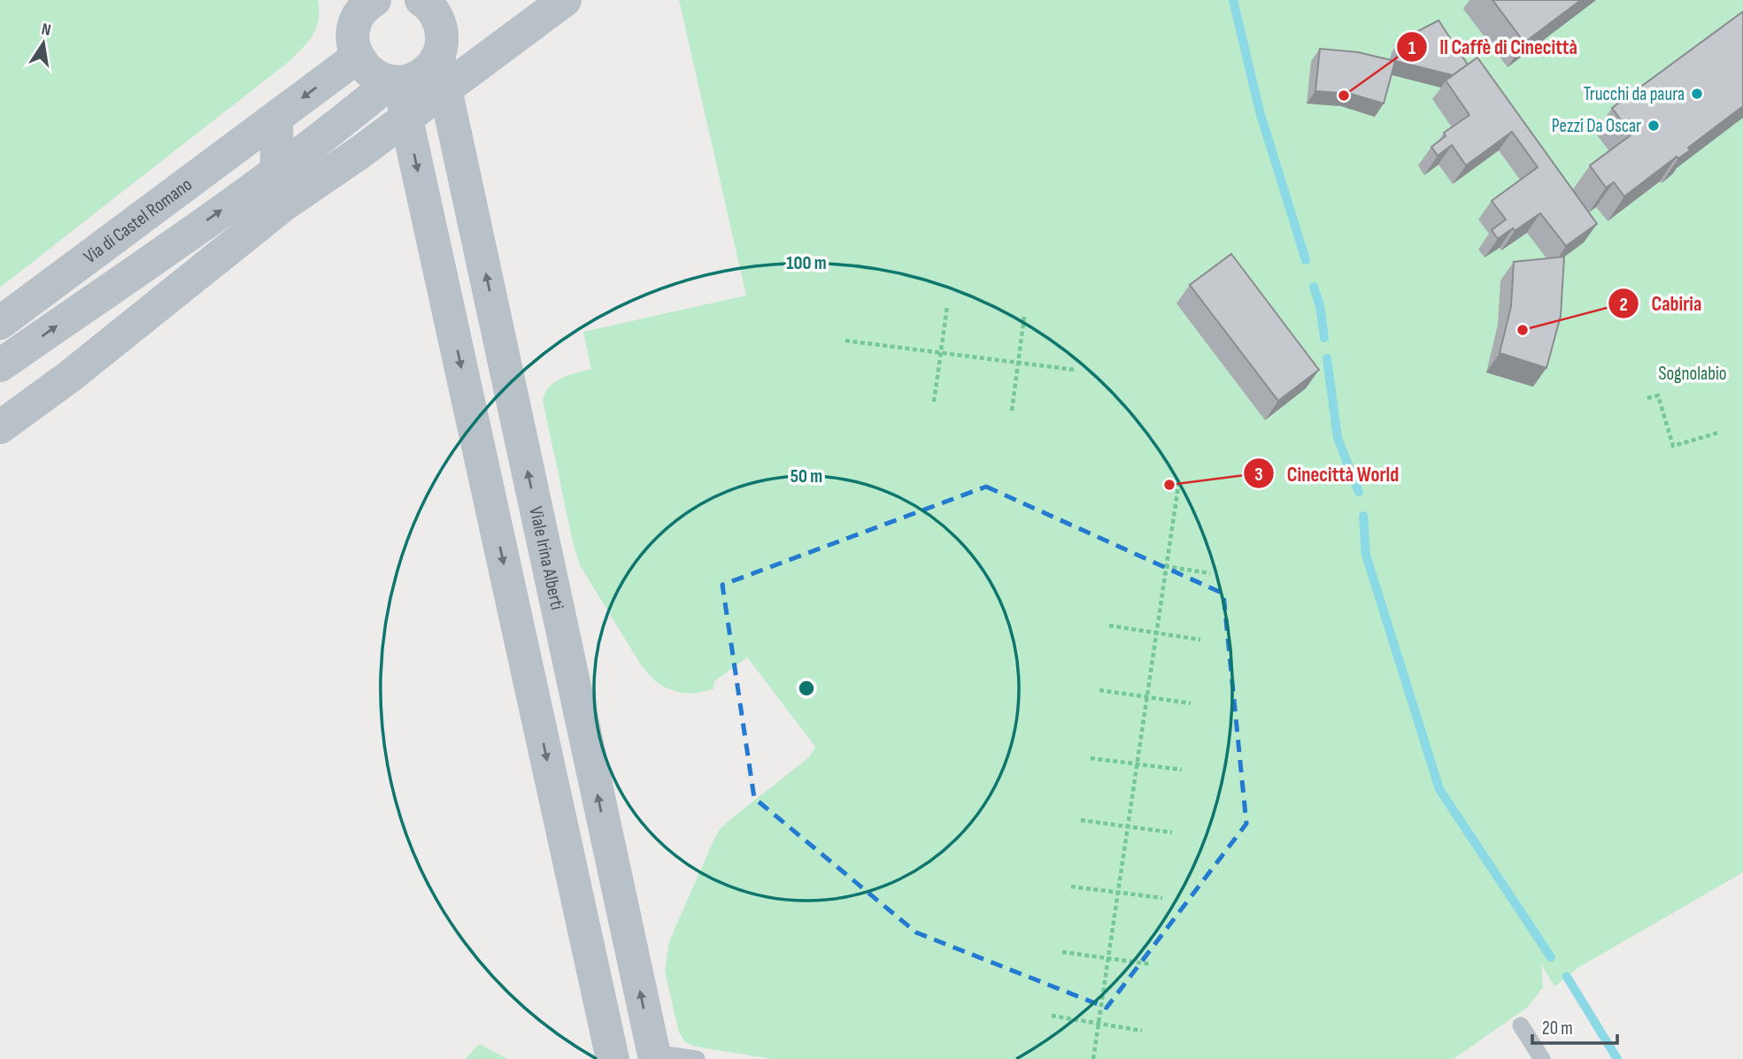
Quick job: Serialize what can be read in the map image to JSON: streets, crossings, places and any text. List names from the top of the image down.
{
  "streets": {
    "street": ["Via di Castel Romano", "Viale Irina Alberti"]
  },
  "parks": ["Sognolabio"],
  "places": [
    "Trucchi da paura",
    "Il Caffè di Cinecittà",
    "Pezzi Da Oscar",
    "Cabiria",
    "Cinecittà World"
  ],
  "scale_bar": "20 m",
  "north": "top",
  "rings": ["100 m", "50 m"]
}
